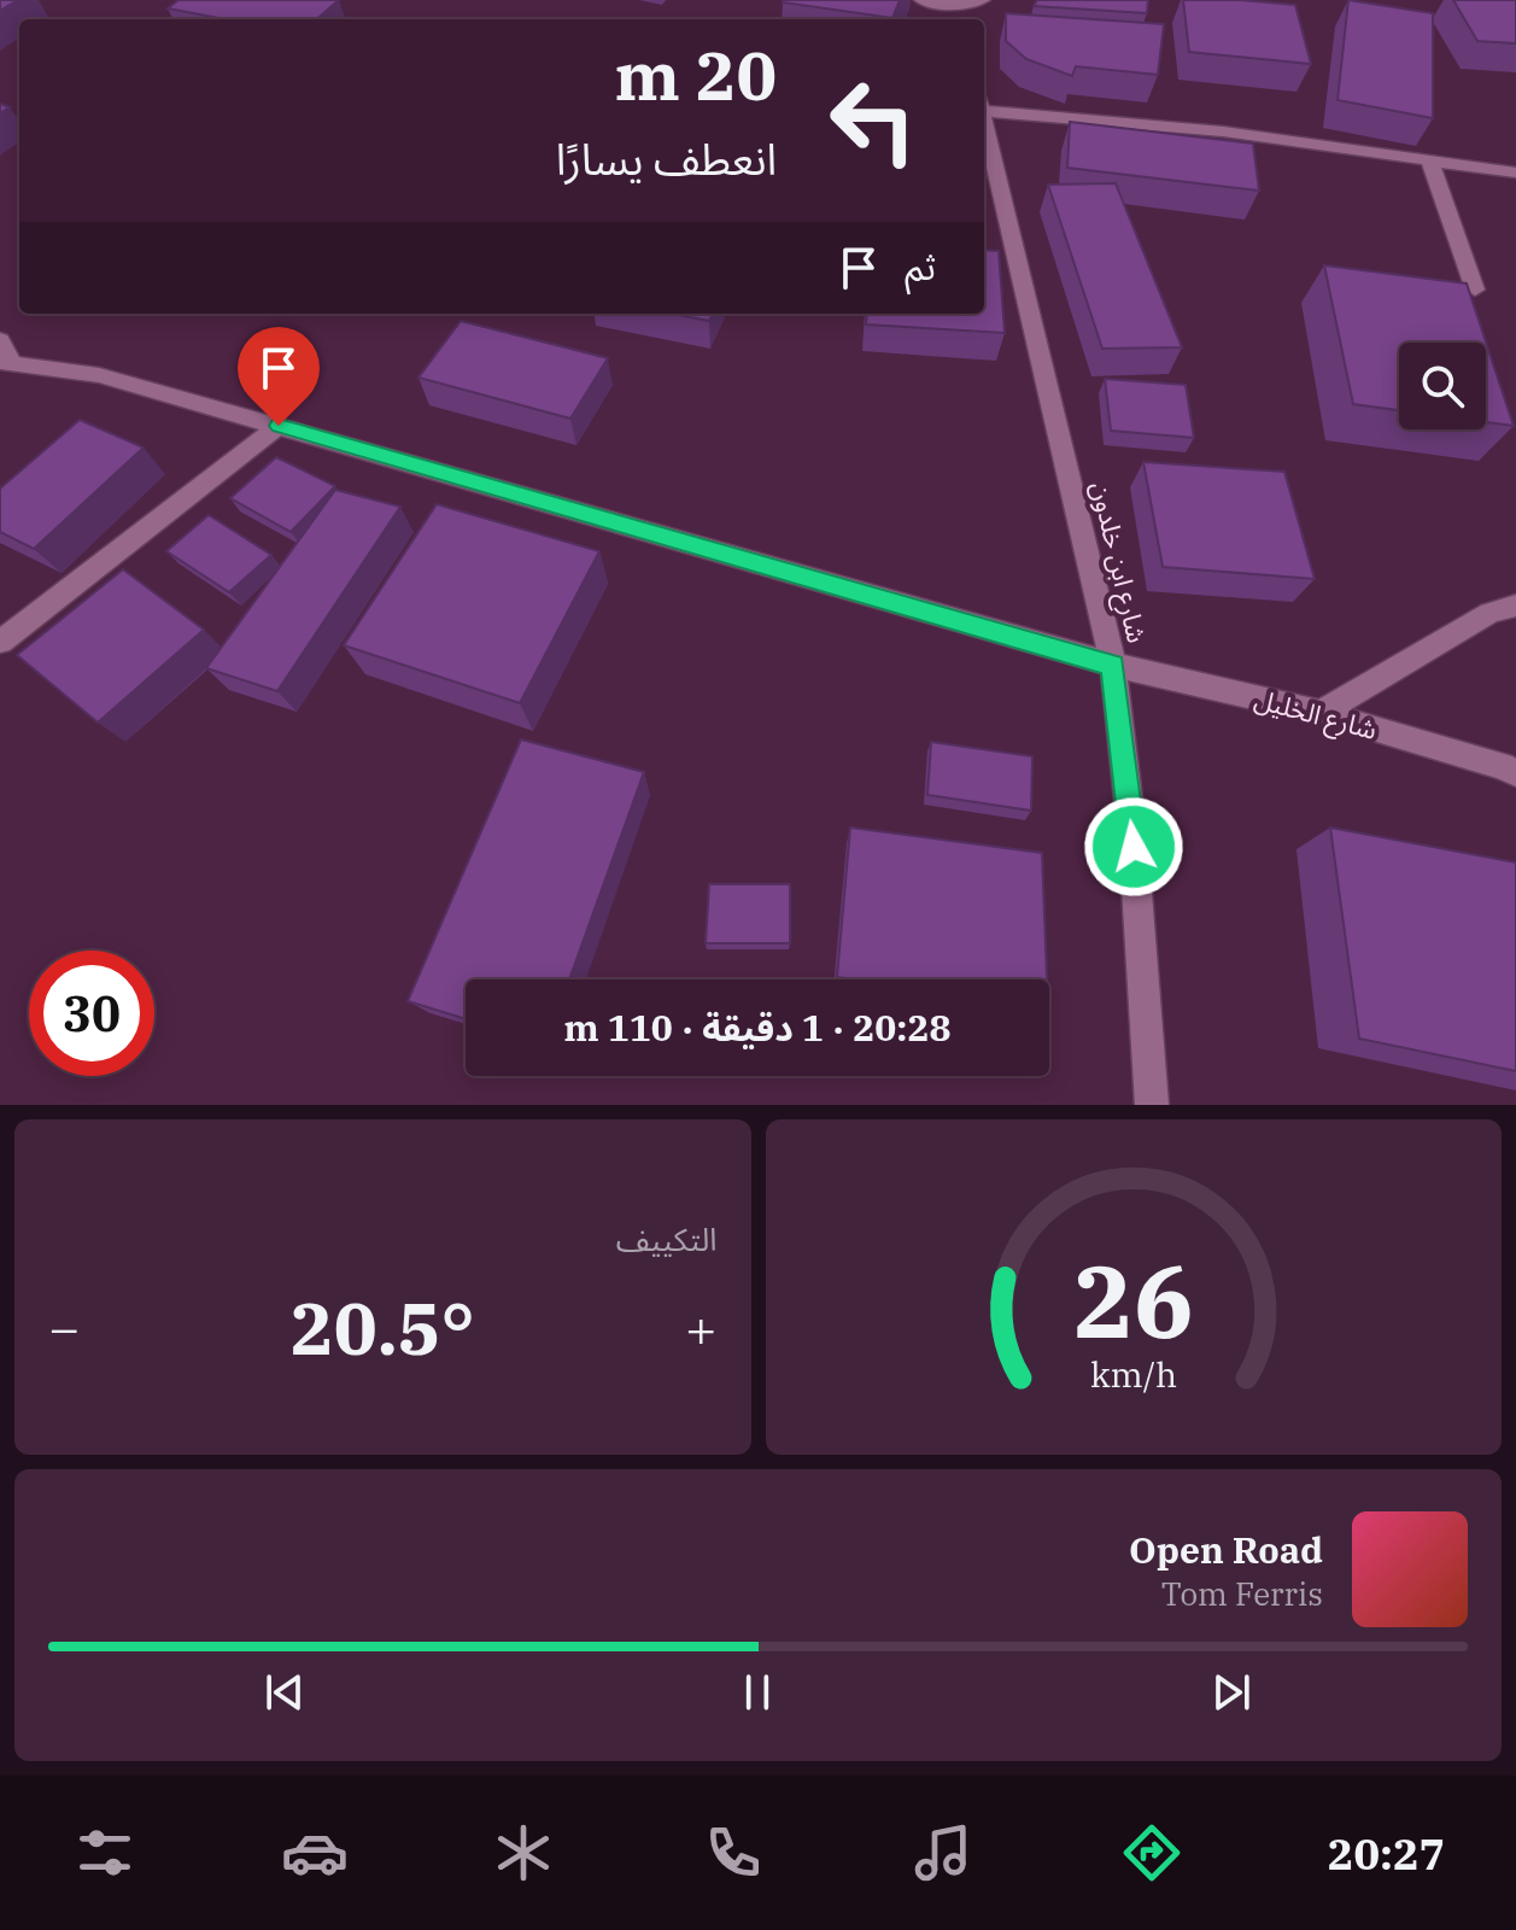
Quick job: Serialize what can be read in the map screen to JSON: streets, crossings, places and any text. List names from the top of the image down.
{
  "streets": {
    "street": ["شارع ابن خلدون", "شارع الخليل"]
  },
  "crossings": [
    ["شارع ابن خلدون", "شارع الخليل"]
  ],
  "page": {
    "turn": ["20 m", "انعطف يسارًا"],
    "then": "ثم",
    "limit": "30",
    "trip": "20:28 · 1 دقيقة · 110 m",
    "tile": "التكييف",
    "heat": ["−", "20.5°", "+"],
    "song": ["Open Road", "Tom Ferris"],
    "tabs": "20:27",
    "gauge": ["26", "km/h"]
  }
}
